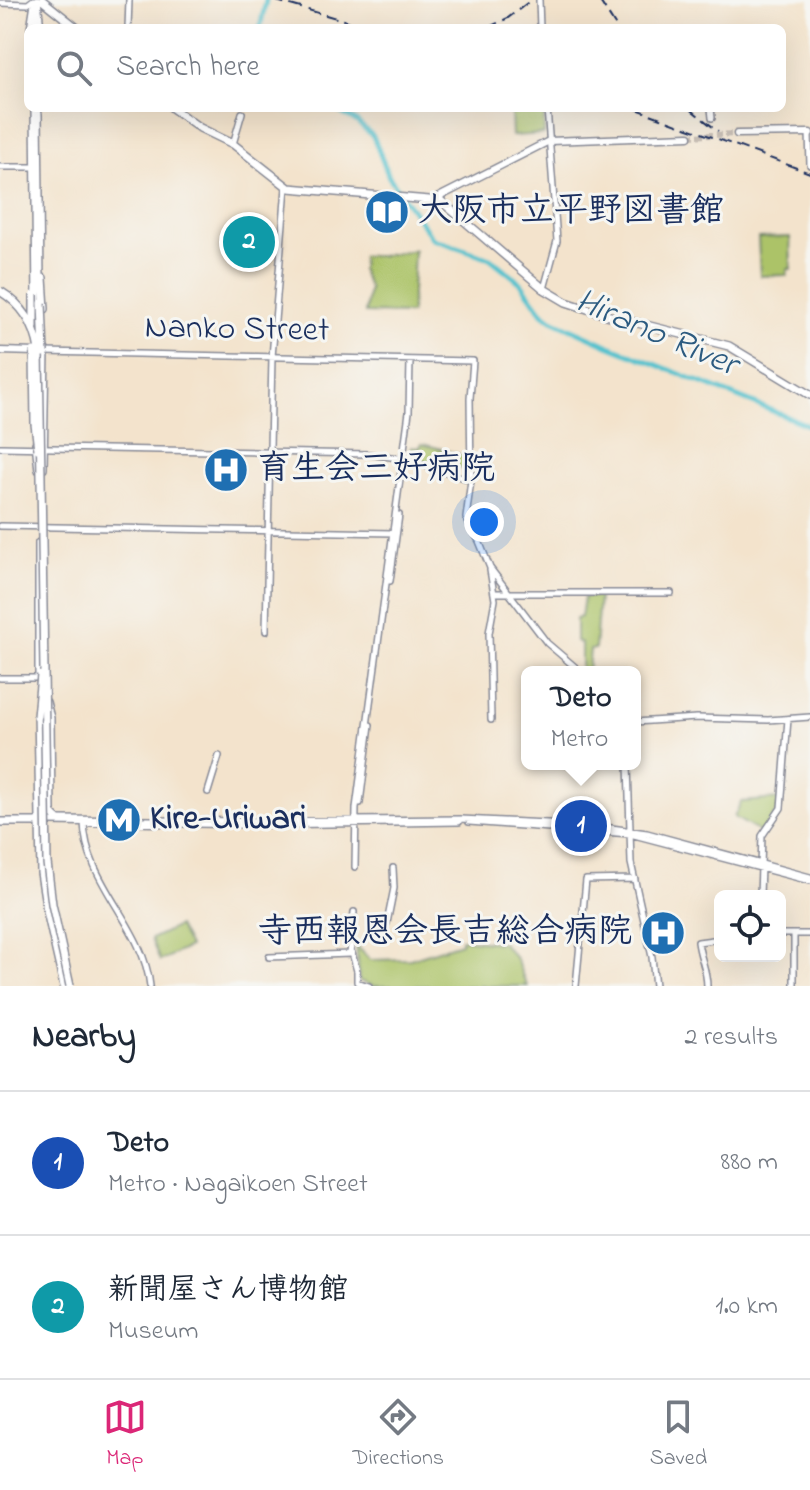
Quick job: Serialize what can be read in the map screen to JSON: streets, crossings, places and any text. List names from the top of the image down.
{
  "streets": {
    "main road": ["Nanko Street"]
  },
  "water": ["Hirano River"],
  "places": {
    "library": ["大阪市立平野図書館"],
    "hospital": ["育生会三好病院", "寺西報恩会長吉総合病院"],
    "metro station": ["Kire-Uriwari"]
  },
  "page": {
    "search": "Search here",
    "pins": ["2", "1"],
    "popup": ["Deto", "Metro"],
    "heading": ["Nearby", "2 results"],
    "list": [
      {
        "mark": "1",
        "name": "Deto",
        "note": "Metro · Nagaikoen Street",
        "value": "880 m"
      },
      {
        "mark": "2",
        "name": "新聞屋さん博物館",
        "note": "Museum",
        "value": "1.0 km"
      }
    ],
    "nav": ["Map", "Directions", "Saved"]
  }
}
